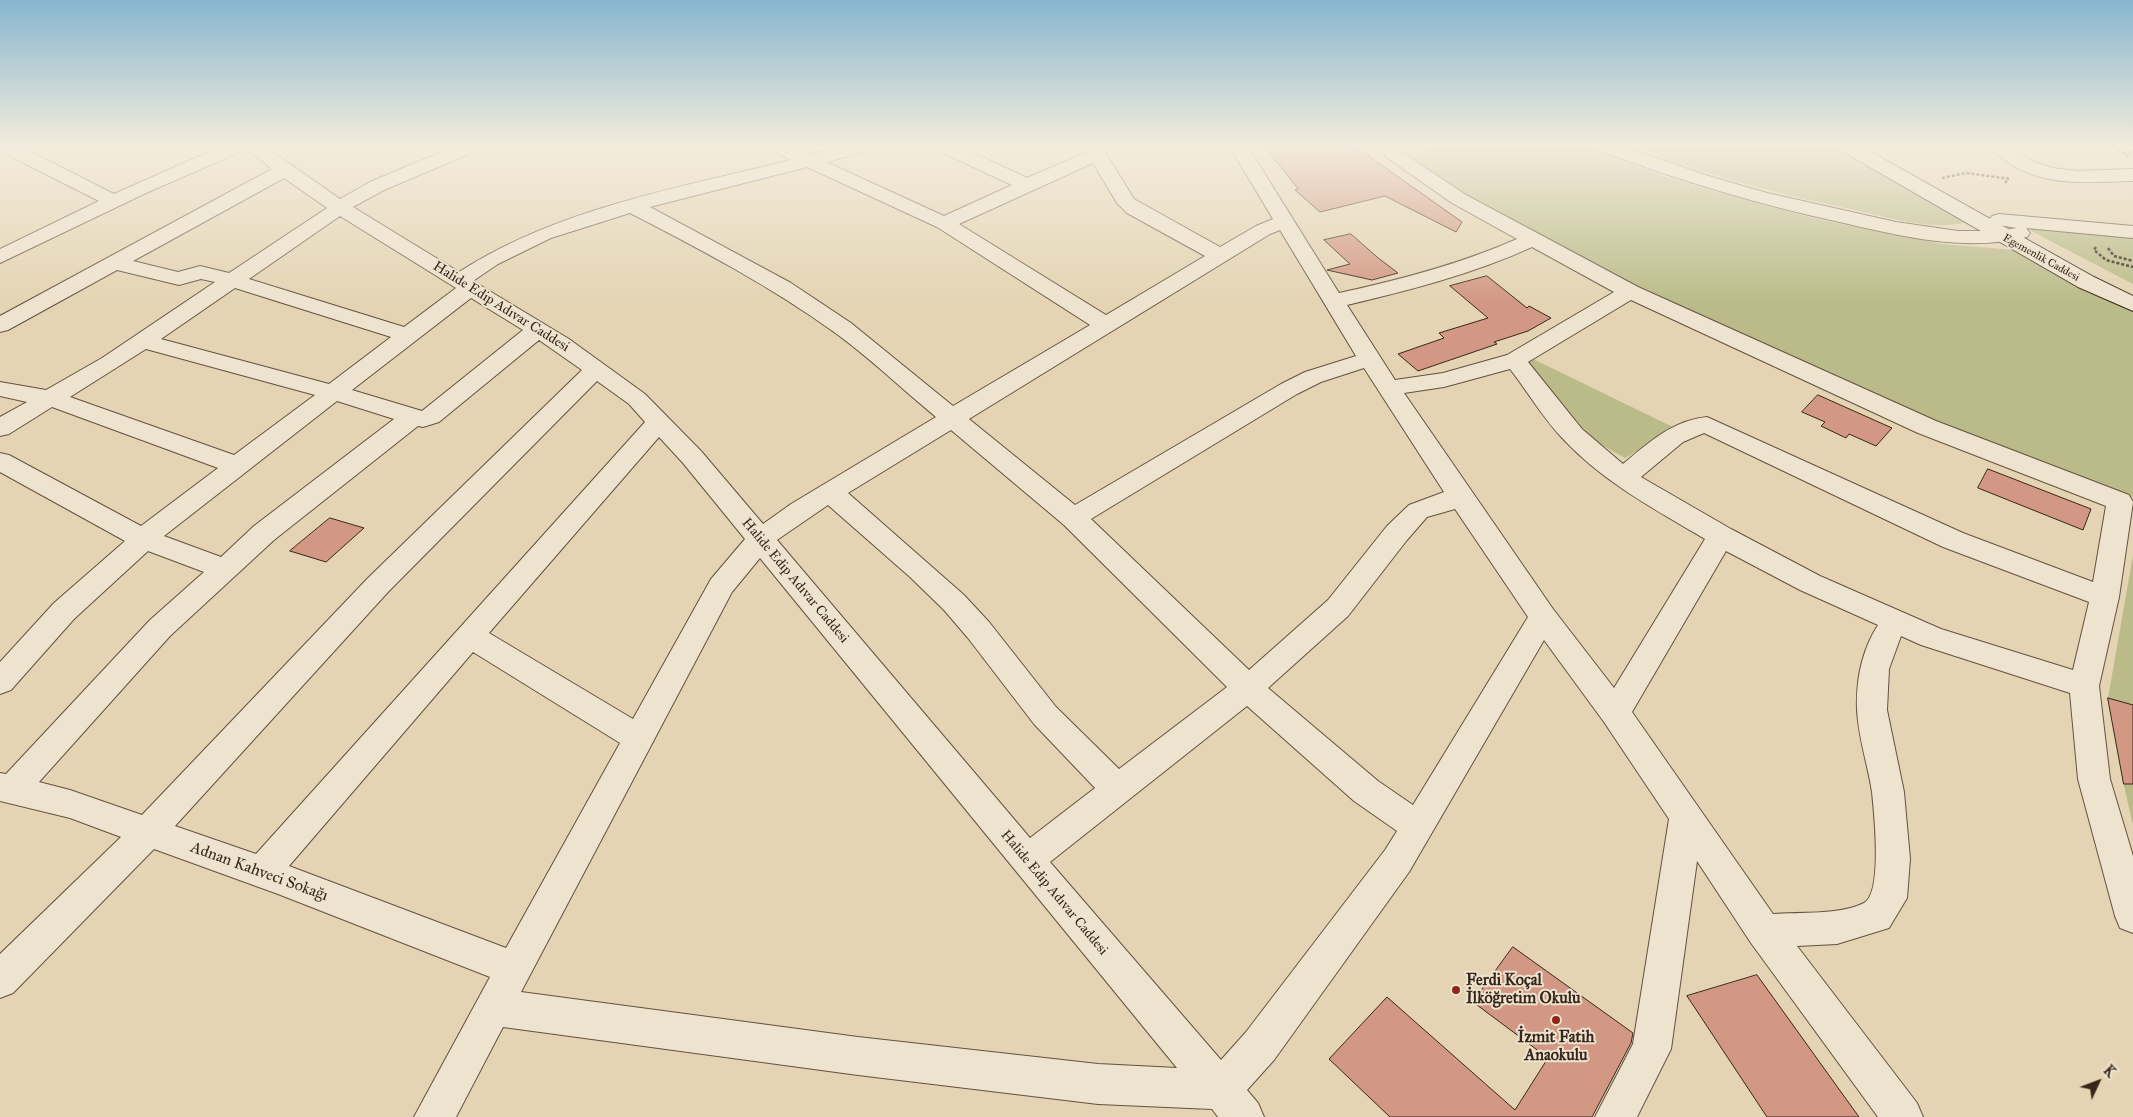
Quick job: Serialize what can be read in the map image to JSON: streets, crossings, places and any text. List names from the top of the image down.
{
  "streets": {
    "street": ["Egemenlik Caddesi", "Halide Edip Adıvar Caddesi", "Adnan Kahveci Sokağı"]
  },
  "places": ["Ferdi Koçal İlköğretim Okulu", "İzmit Fatih Anaokulu"],
  "north": "top right"
}
